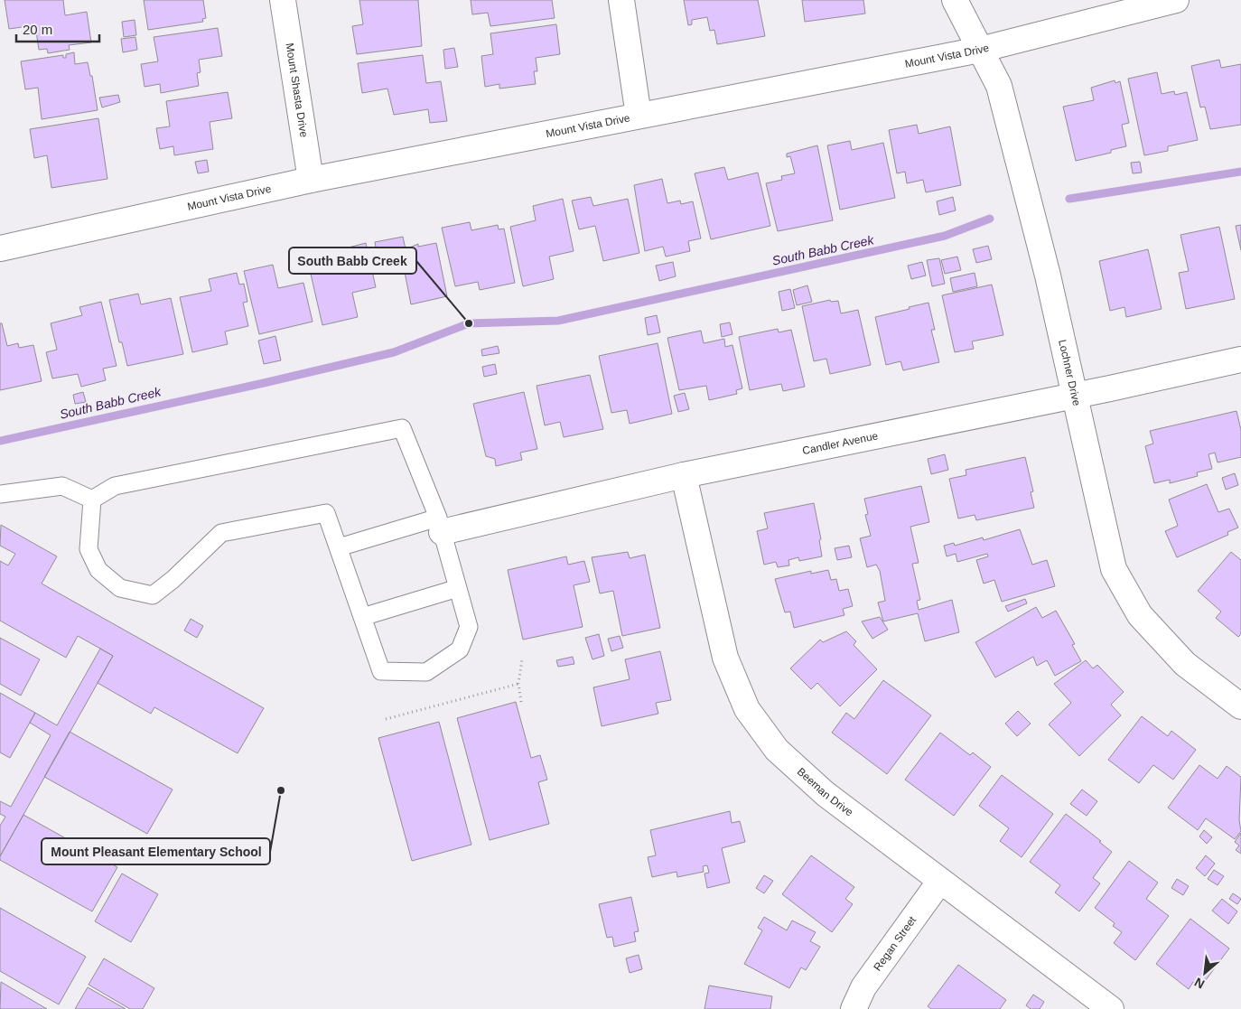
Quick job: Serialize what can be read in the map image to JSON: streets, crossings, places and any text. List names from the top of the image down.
{
  "streets": {
    "street": [
      "Mount Vista Drive",
      "Mount Shasta Drive",
      "Lochner Drive",
      "Candler Avenue",
      "Beeman Drive",
      "Regan Street"
    ]
  },
  "crossings": [
    ["Mount Vista Drive", "Mount Shasta Drive"],
    ["Mount Vista Drive", "Lochner Drive"],
    ["Lochner Drive", "Candler Avenue"],
    ["Candler Avenue", "Beeman Drive"],
    ["Beeman Drive", "Regan Street"]
  ],
  "water": ["South Babb Creek"],
  "places": ["South Babb Creek", "Mount Pleasant Elementary School"],
  "scale_bar": "20 m",
  "north": "bottom left"
}
